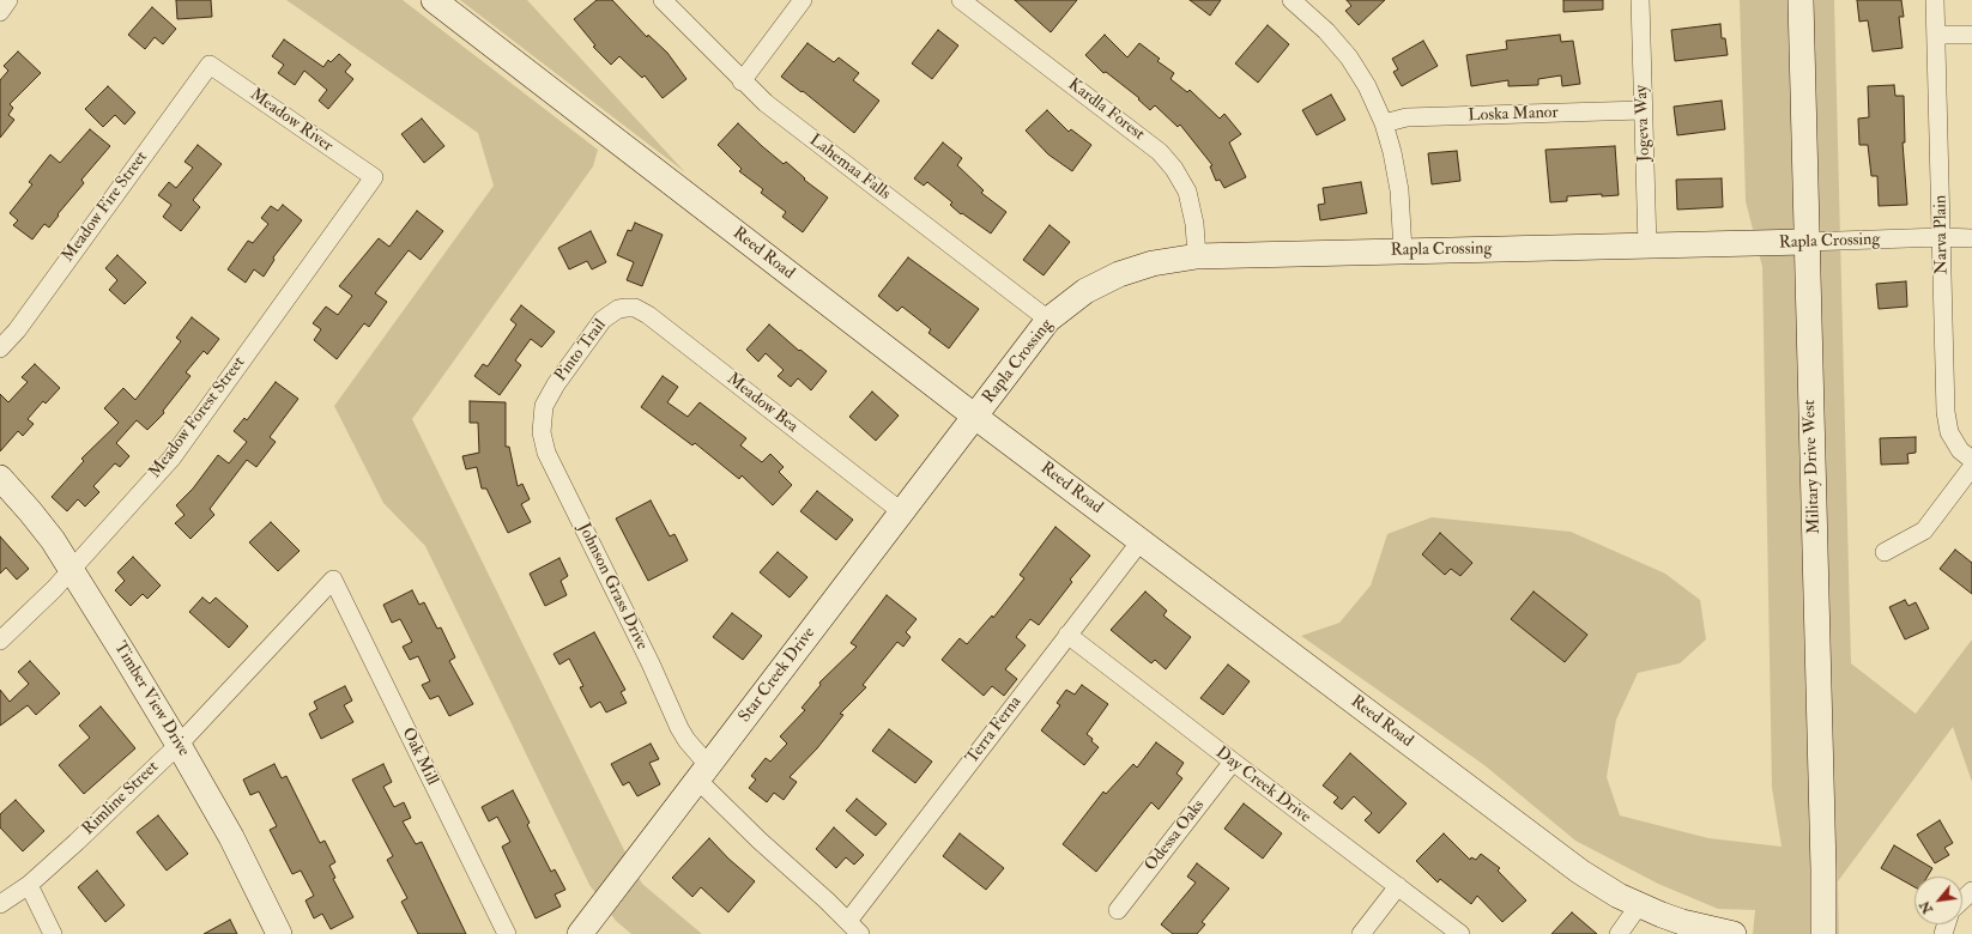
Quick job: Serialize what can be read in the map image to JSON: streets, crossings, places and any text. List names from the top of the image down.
{
  "streets": {
    "street": [
      "Kardla Forest",
      "Loska Manor",
      "Meadow River",
      "Jogeva Way",
      "Lahemaa Falls",
      "Meadow Fire Street",
      "Narva Plain",
      "Rapla Crossing",
      "Reed Road",
      "Pinto Trail",
      "Meadow Bea",
      "Meadow Forest Street",
      "Military Drive West",
      "Johnson Grass Drive",
      "Star Creek Drive",
      "Timber View Drive",
      "Terra Ferna",
      "Oak Mill",
      "Day Creek Drive",
      "Rimline Street",
      "Odessa Oaks"
    ]
  },
  "crossings": [
    ["Kardla Forest", "Rapla Crossing"],
    ["Loska Manor", "Jogeva Way"],
    ["Meadow River", "Meadow Fire Street"],
    ["Meadow River", "Meadow Forest Street"],
    ["Jogeva Way", "Rapla Crossing"],
    ["Lahemaa Falls", "Rapla Crossing"],
    ["Narva Plain", "Rapla Crossing"],
    ["Rapla Crossing", "Reed Road"],
    ["Rapla Crossing", "Military Drive West"],
    ["Rapla Crossing", "Star Creek Drive"],
    ["Reed Road", "Star Creek Drive"],
    ["Reed Road", "Terra Ferna"],
    ["Pinto Trail", "Meadow Bea"],
    ["Pinto Trail", "Johnson Grass Drive"],
    ["Meadow Bea", "Star Creek Drive"],
    ["Meadow Forest Street", "Timber View Drive"],
    ["Johnson Grass Drive", "Star Creek Drive"],
    ["Johnson Grass Drive", "Terra Ferna"],
    ["Timber View Drive", "Rimline Street"],
    ["Terra Ferna", "Day Creek Drive"],
    ["Oak Mill", "Rimline Street"],
    ["Day Creek Drive", "Odessa Oaks"]
  ],
  "north": "bottom left"
}
